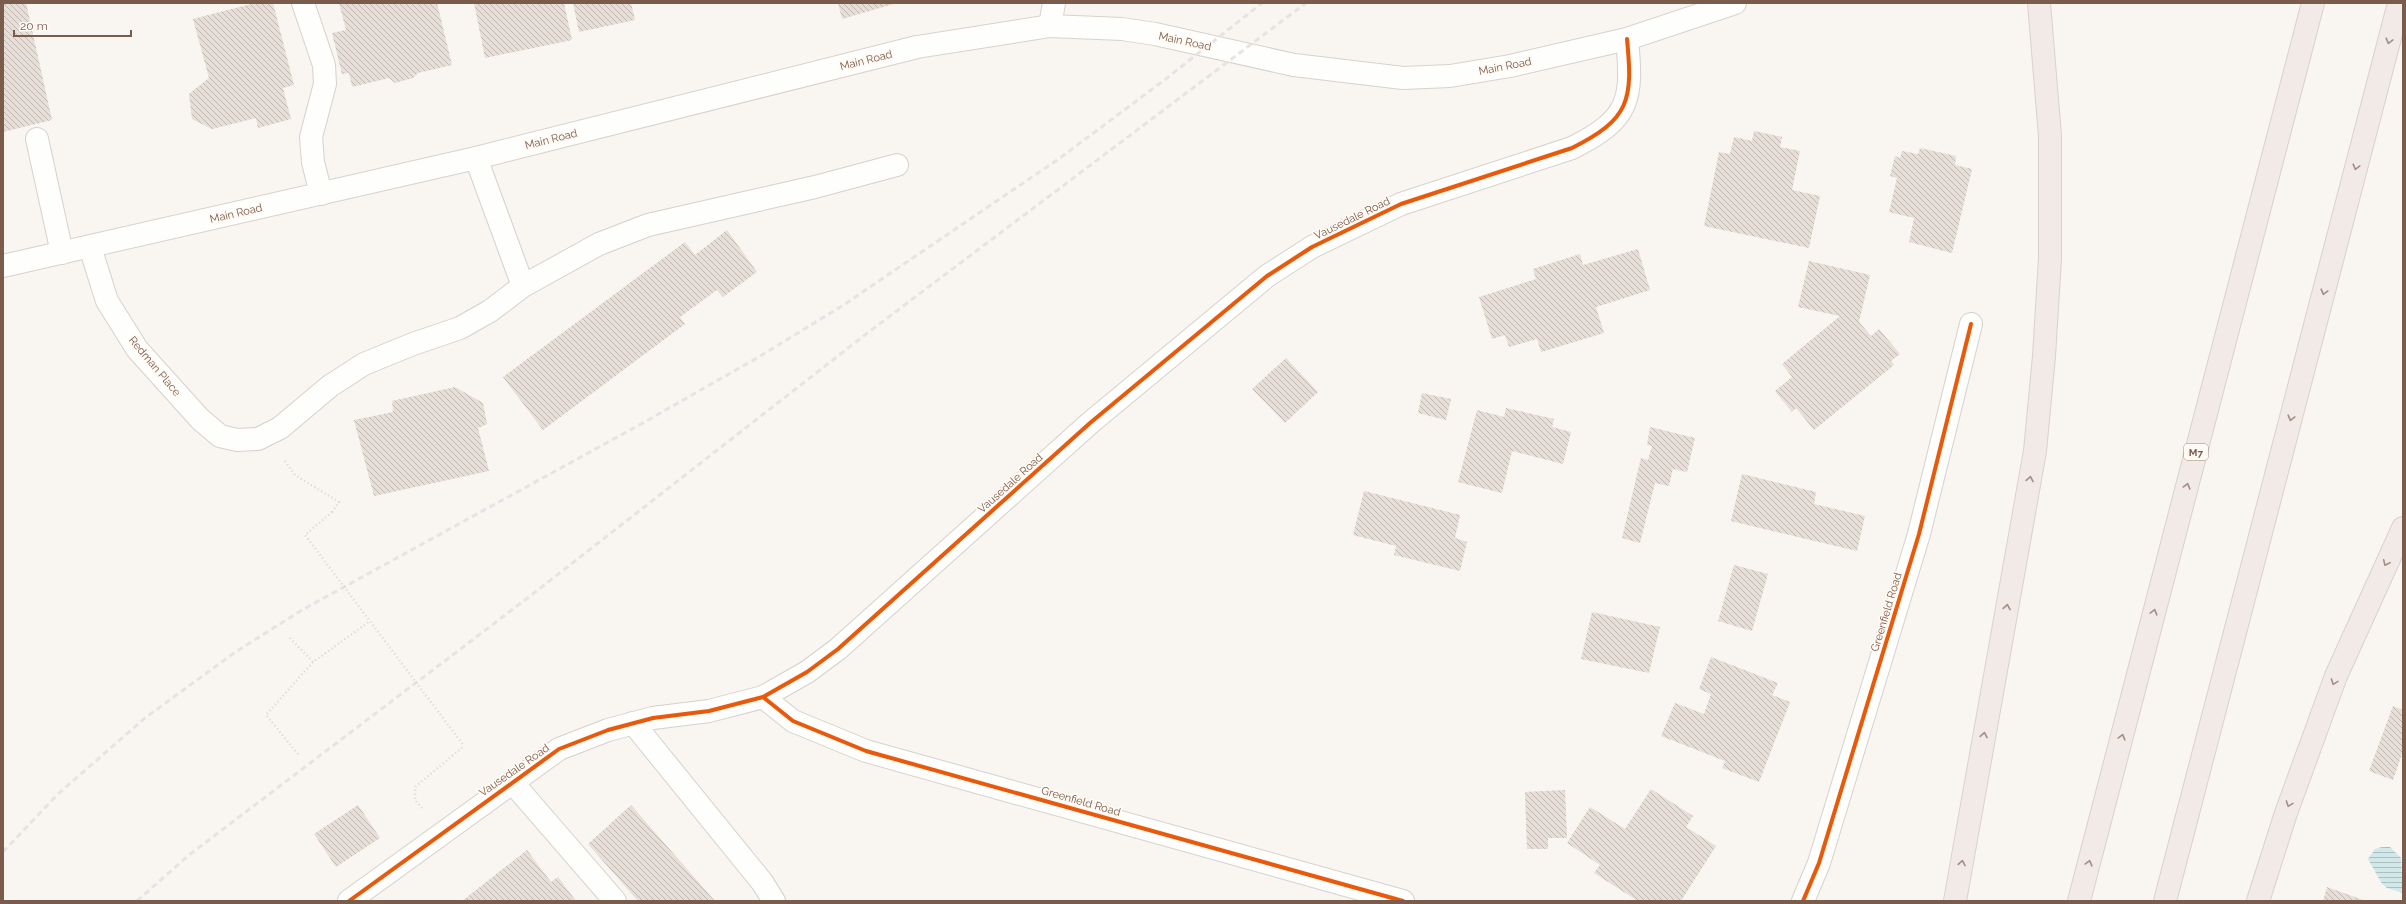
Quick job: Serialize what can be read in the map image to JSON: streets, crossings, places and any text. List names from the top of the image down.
{
  "streets": {
    "highway": ["M7"],
    "street": [
      "Main Road",
      "Vausedale Road",
      "Redman Place",
      "Greenfield Road"
    ]
  },
  "crossings": [
    ["Main Road", "Vausedale Road"],
    ["Main Road", "Redman Place"],
    ["Vausedale Road", "Greenfield Road"]
  ],
  "scale_bar": "20 m"
}
